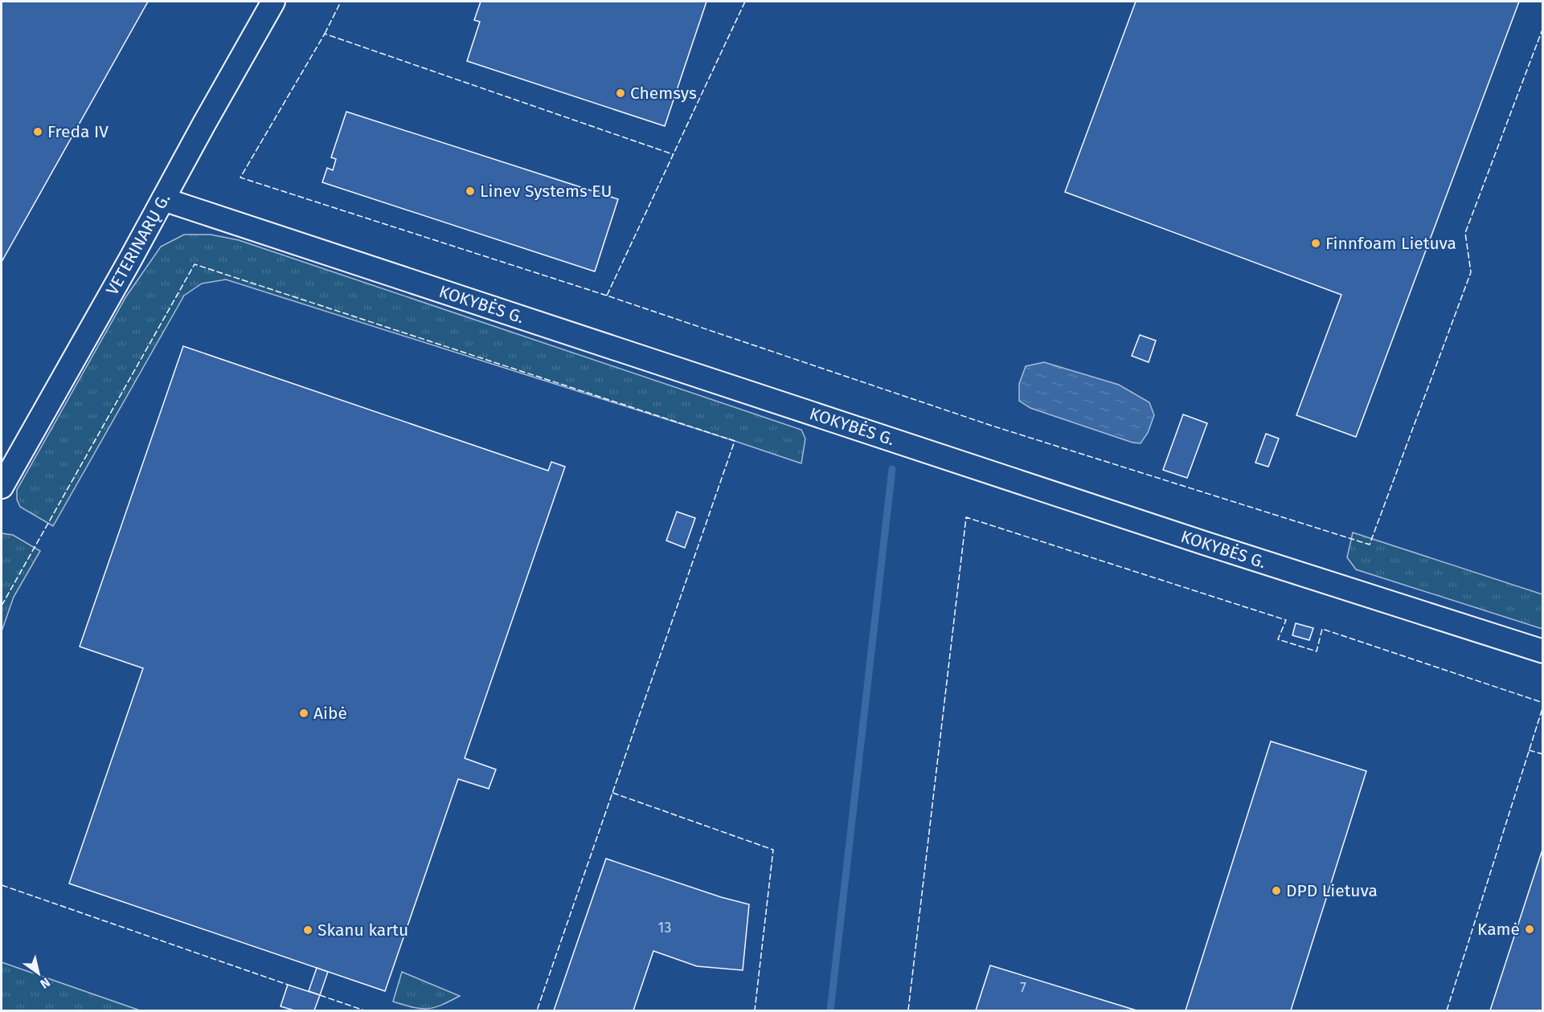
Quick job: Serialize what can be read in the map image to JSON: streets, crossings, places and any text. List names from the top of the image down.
{
  "streets": {
    "street": ["VETERINARŲ G.", "KOKYBĖS G."]
  },
  "crossings": [
    ["VETERINARŲ G.", "KOKYBĖS G."]
  ],
  "places": [
    "Chemsys",
    "Freda IV",
    "Linev Systems EU",
    "Finnfoam Lietuva",
    "Aibė",
    "DPD Lietuva",
    "Kamė",
    "Skanu kartu"
  ],
  "house_numbers": ["13", "7"],
  "north": "bottom right"
}
